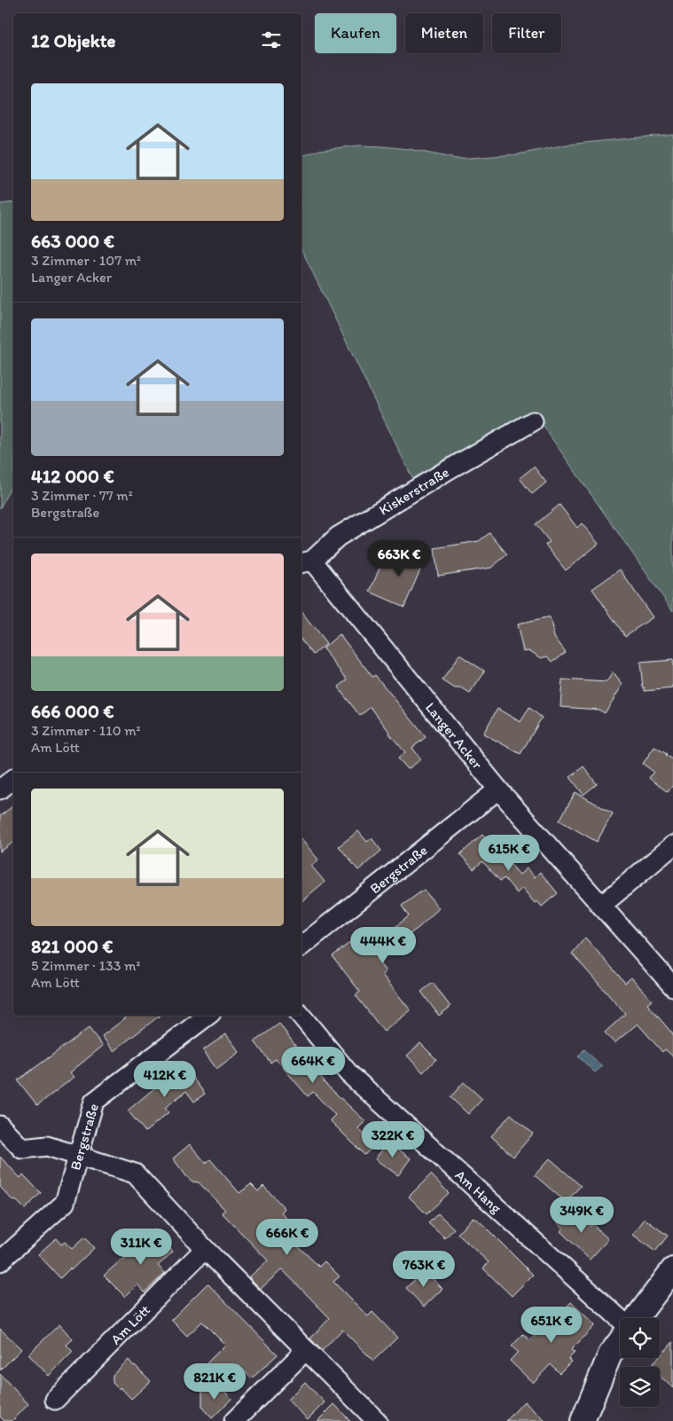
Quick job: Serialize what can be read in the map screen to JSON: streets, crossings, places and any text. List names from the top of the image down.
{
  "streets": {
    "street": [
      "Kiskerstraße",
      "Langer Acker",
      "Bergstraße",
      "Am Hang",
      "Am Lött"
    ]
  },
  "crossings": [
    ["Kiskerstraße", "Langer Acker"],
    ["Langer Acker", "Bergstraße"]
  ],
  "page": {
    "chip": ["Kaufen", "Mieten", "Filter"],
    "heading": "12 Objekte",
    "list": [
      {
        "name": "663 000 €",
        "note": "3 Zimmer · 107 m² · Langer Acker"
      },
      {
        "name": "412 000 €",
        "note": "3 Zimmer · 77 m² · Bergstraße"
      },
      {
        "name": "666 000 €",
        "note": "3 Zimmer · 110 m² · Am Lött"
      },
      {
        "name": "821 000 €",
        "note": "5 Zimmer · 133 m² · Am Lött"
      }
    ],
    "price": [
      "663K €",
      "615K €",
      "444K €",
      "664K €",
      "412K €",
      "322K €",
      "349K €",
      "666K €",
      "311K €",
      "763K €",
      "651K €",
      "821K €"
    ]
  }
}
